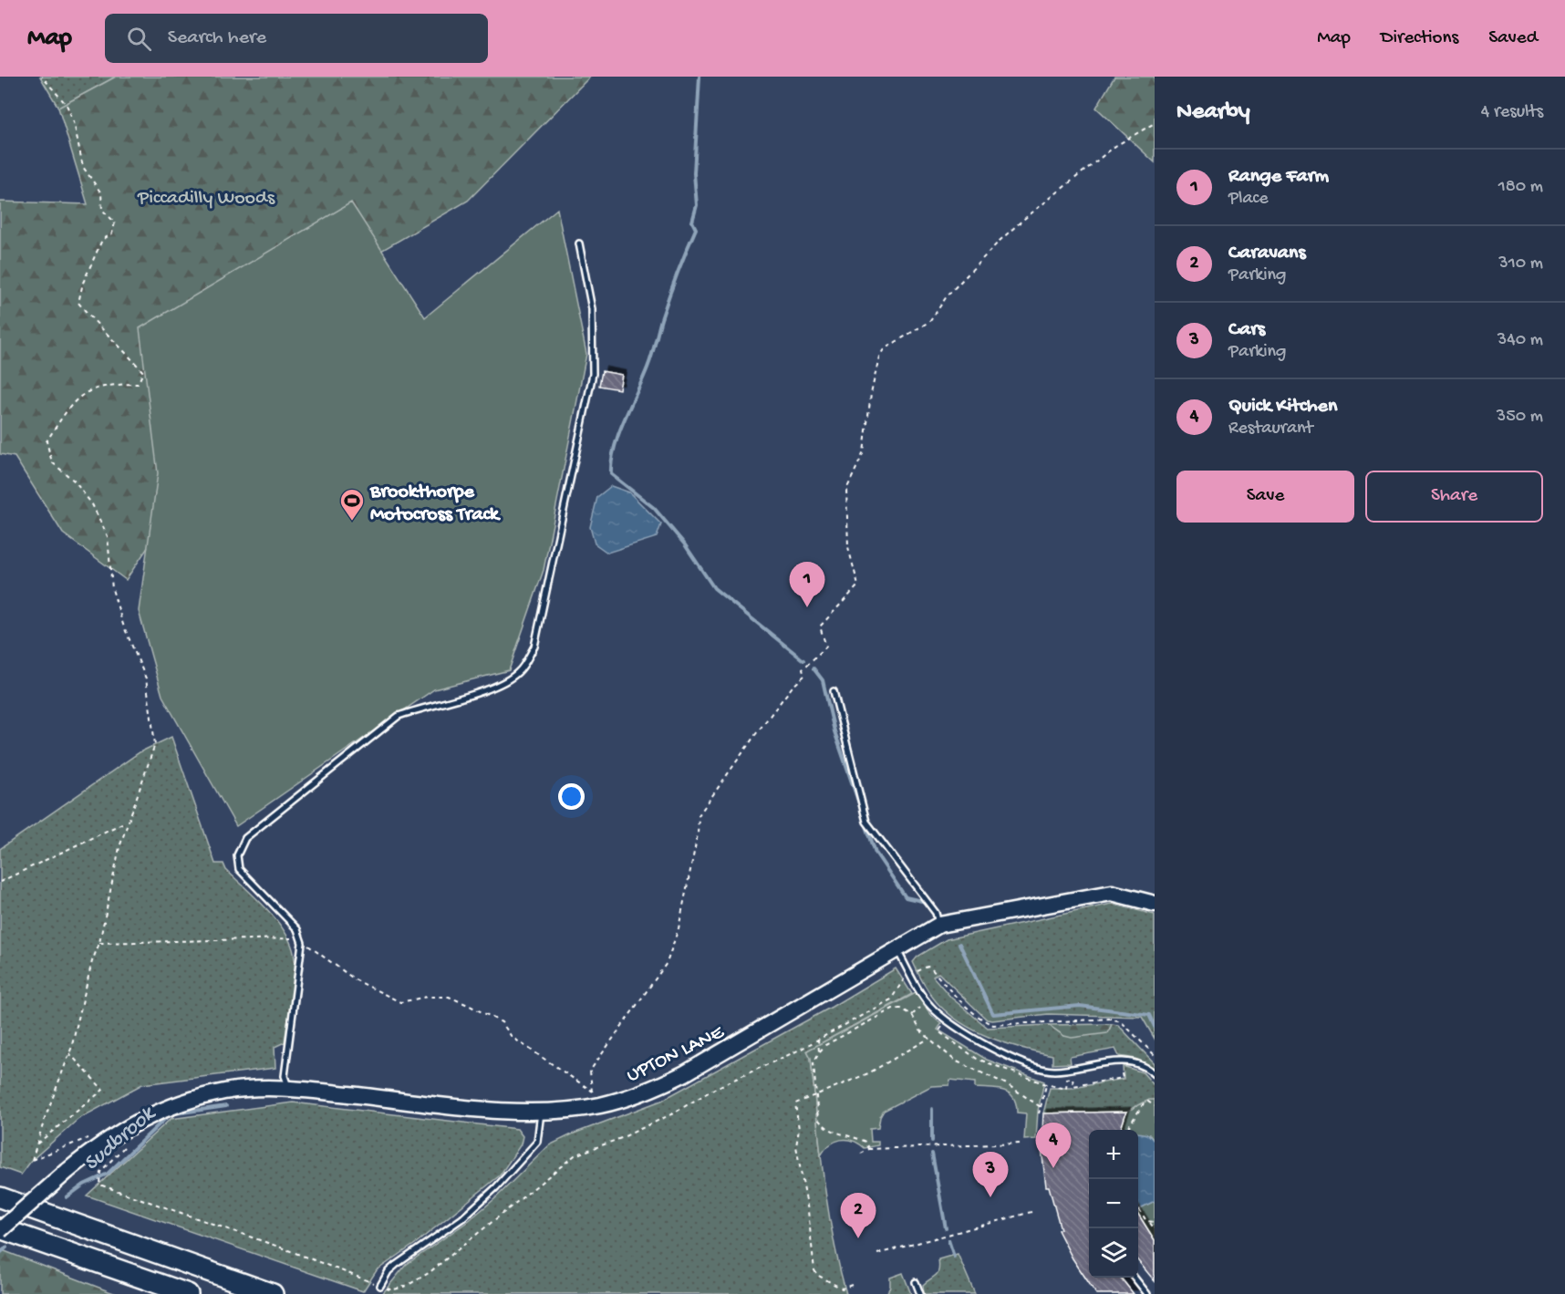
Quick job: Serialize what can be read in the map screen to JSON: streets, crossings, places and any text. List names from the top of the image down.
{
  "streets": {
    "street": ["UPTON LANE"]
  },
  "water": ["Sudbrook"],
  "parks": ["Piccadilly Woods"],
  "places": {
    "sports": ["Brookthorpe Motocross Track"]
  },
  "page": {
    "header": "Map",
    "search": "Search here",
    "nav": ["Map", "Directions", "Saved"],
    "heading": ["Nearby", "4 results"],
    "list": [
      {
        "mark": "1",
        "name": "Range Farm",
        "note": "Place",
        "value": "180 m"
      },
      {
        "mark": "2",
        "name": "Caravans",
        "note": "Parking",
        "value": "310 m"
      },
      {
        "mark": "3",
        "name": "Cars",
        "note": "Parking",
        "value": "340 m"
      },
      {
        "mark": "4",
        "name": "Quick Kitchen",
        "note": "Restaurant",
        "value": "350 m"
      }
    ],
    "buttons": ["Save", "Share"],
    "pins": [
      "1",
      "4",
      "3",
      "2"
    ],
    "map_buttons": ["+", "−"]
  }
}
